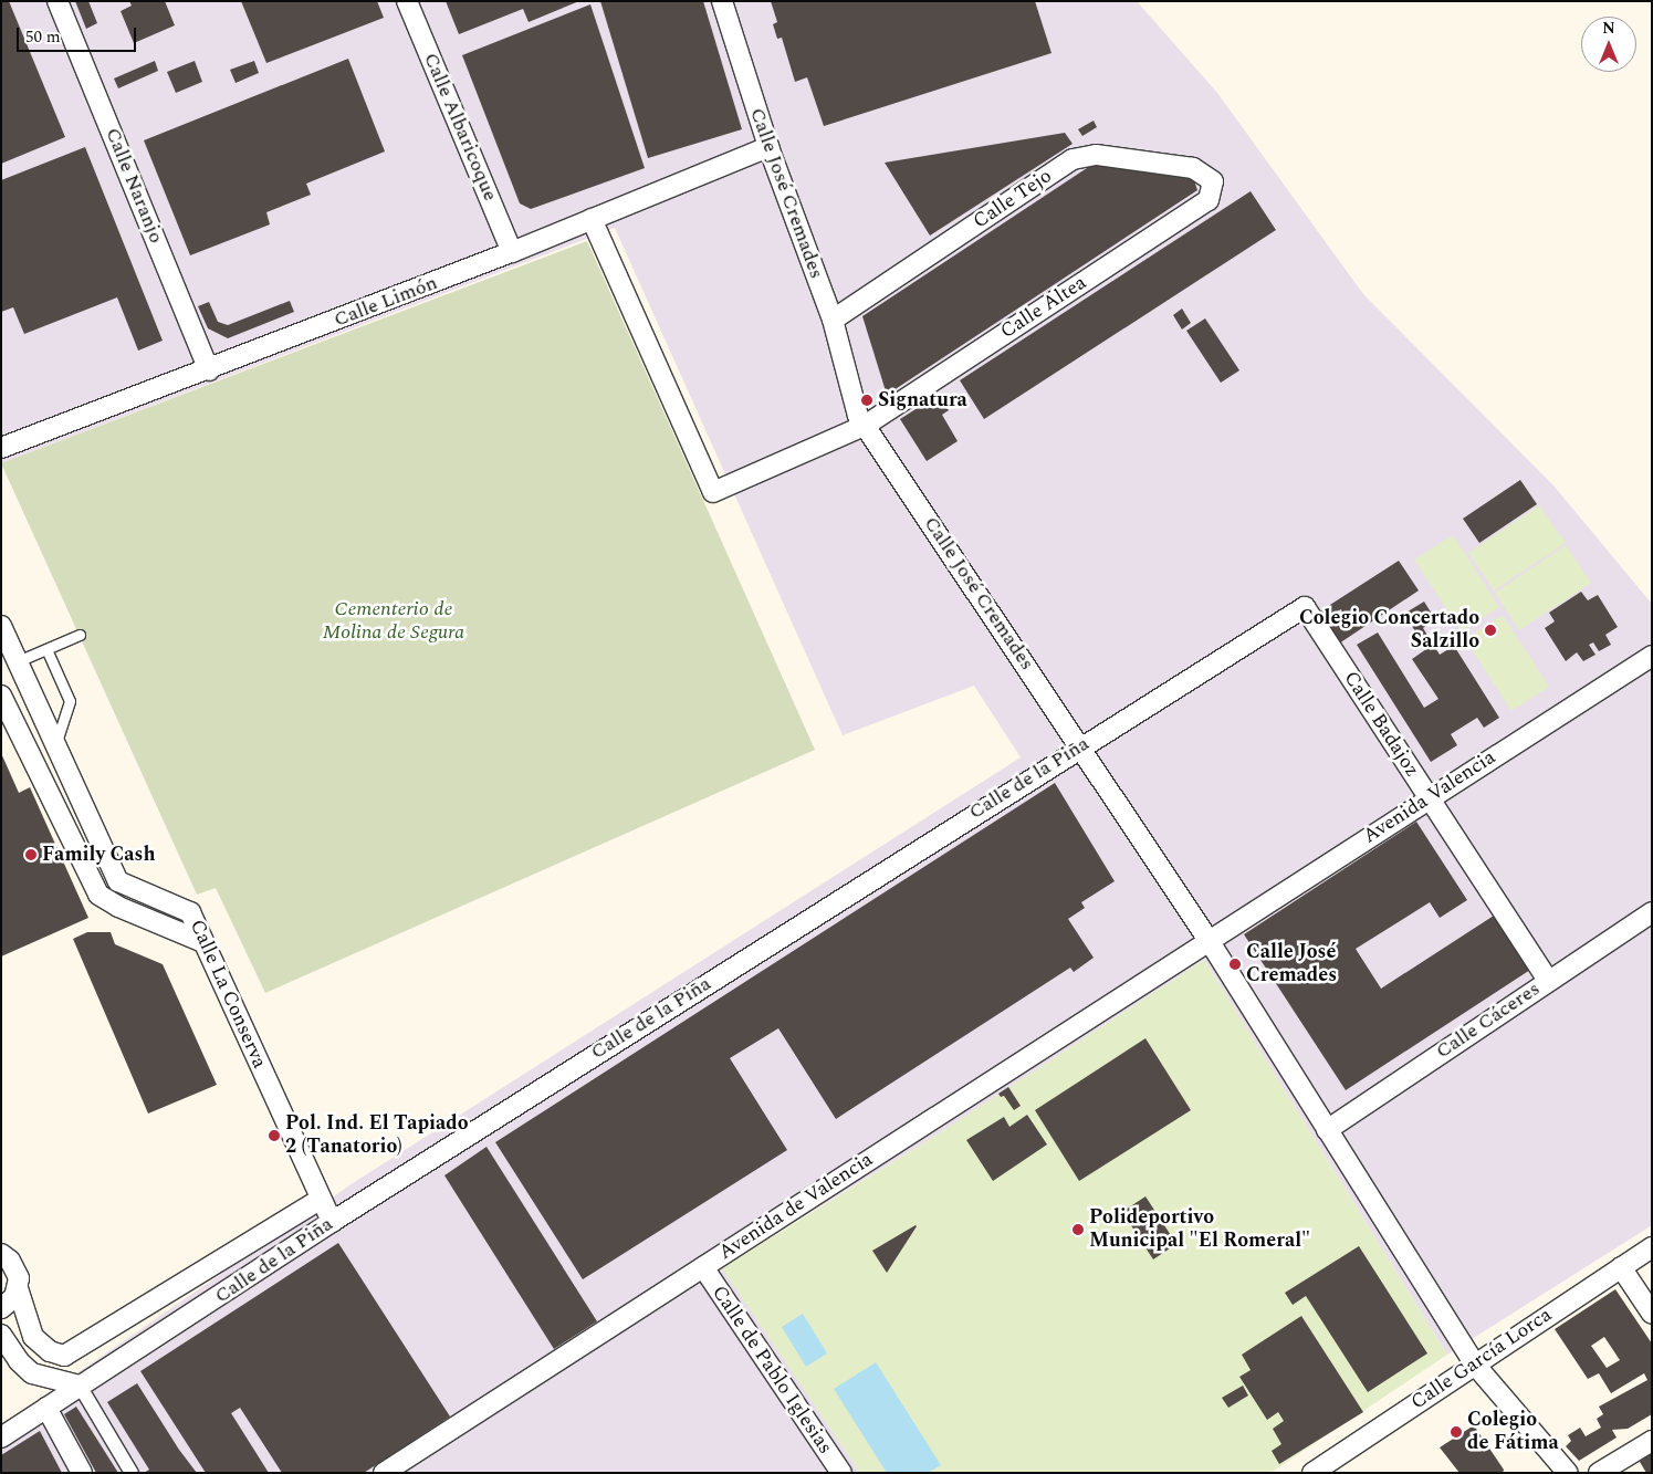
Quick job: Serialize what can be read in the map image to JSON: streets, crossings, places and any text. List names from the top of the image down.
{
  "streets": {
    "street": [
      "Calle Albaricoque",
      "Calle Naranjo",
      "Calle José Cremades",
      "Calle Tejo",
      "Calle Limón",
      "Calle Altea",
      "Calle Badajoz",
      "Calle de la Piña",
      "Avenida Valencia",
      "Calle La Conserva",
      "Calle Cáceres",
      "Avenida de Valencia",
      "Calle García Lorca",
      "Calle de Pablo Iglesias"
    ]
  },
  "crossings": [
    ["Calle Albaricoque", "Calle Limón"],
    ["Calle Naranjo", "Calle Limón"],
    ["Calle José Cremades", "Calle Tejo"],
    ["Calle José Cremades", "Calle Limón"],
    ["Calle José Cremades", "Calle Altea"],
    ["Calle José Cremades", "Calle de la Piña"],
    ["Calle José Cremades", "Avenida Valencia"],
    ["Calle José Cremades", "Calle Cáceres"],
    ["Calle José Cremades", "Avenida de Valencia"],
    ["Calle José Cremades", "Calle García Lorca"],
    ["Calle Tejo", "Calle Altea"],
    ["Calle Limón", "Calle Altea"],
    ["Calle Badajoz", "Calle de la Piña"],
    ["Calle Badajoz", "Avenida Valencia"],
    ["Calle Badajoz", "Calle Cáceres"],
    ["Calle de la Piña", "Calle La Conserva"],
    ["Avenida Valencia", "Avenida de Valencia"],
    ["Avenida de Valencia", "Calle de Pablo Iglesias"]
  ],
  "parks": ["Cementerio de Molina de Segura"],
  "places": [
    "Signatura",
    "Colegio Concertado Salzillo",
    "Family Cash",
    "Calle José Cremades",
    "Pol. Ind. El Tapiado 2 (Tanatorio)",
    "Polideportivo Municipal \"El Romeral\"",
    "Colegio de Fátima"
  ],
  "scale_bar": "50 m",
  "north": "top"
}
